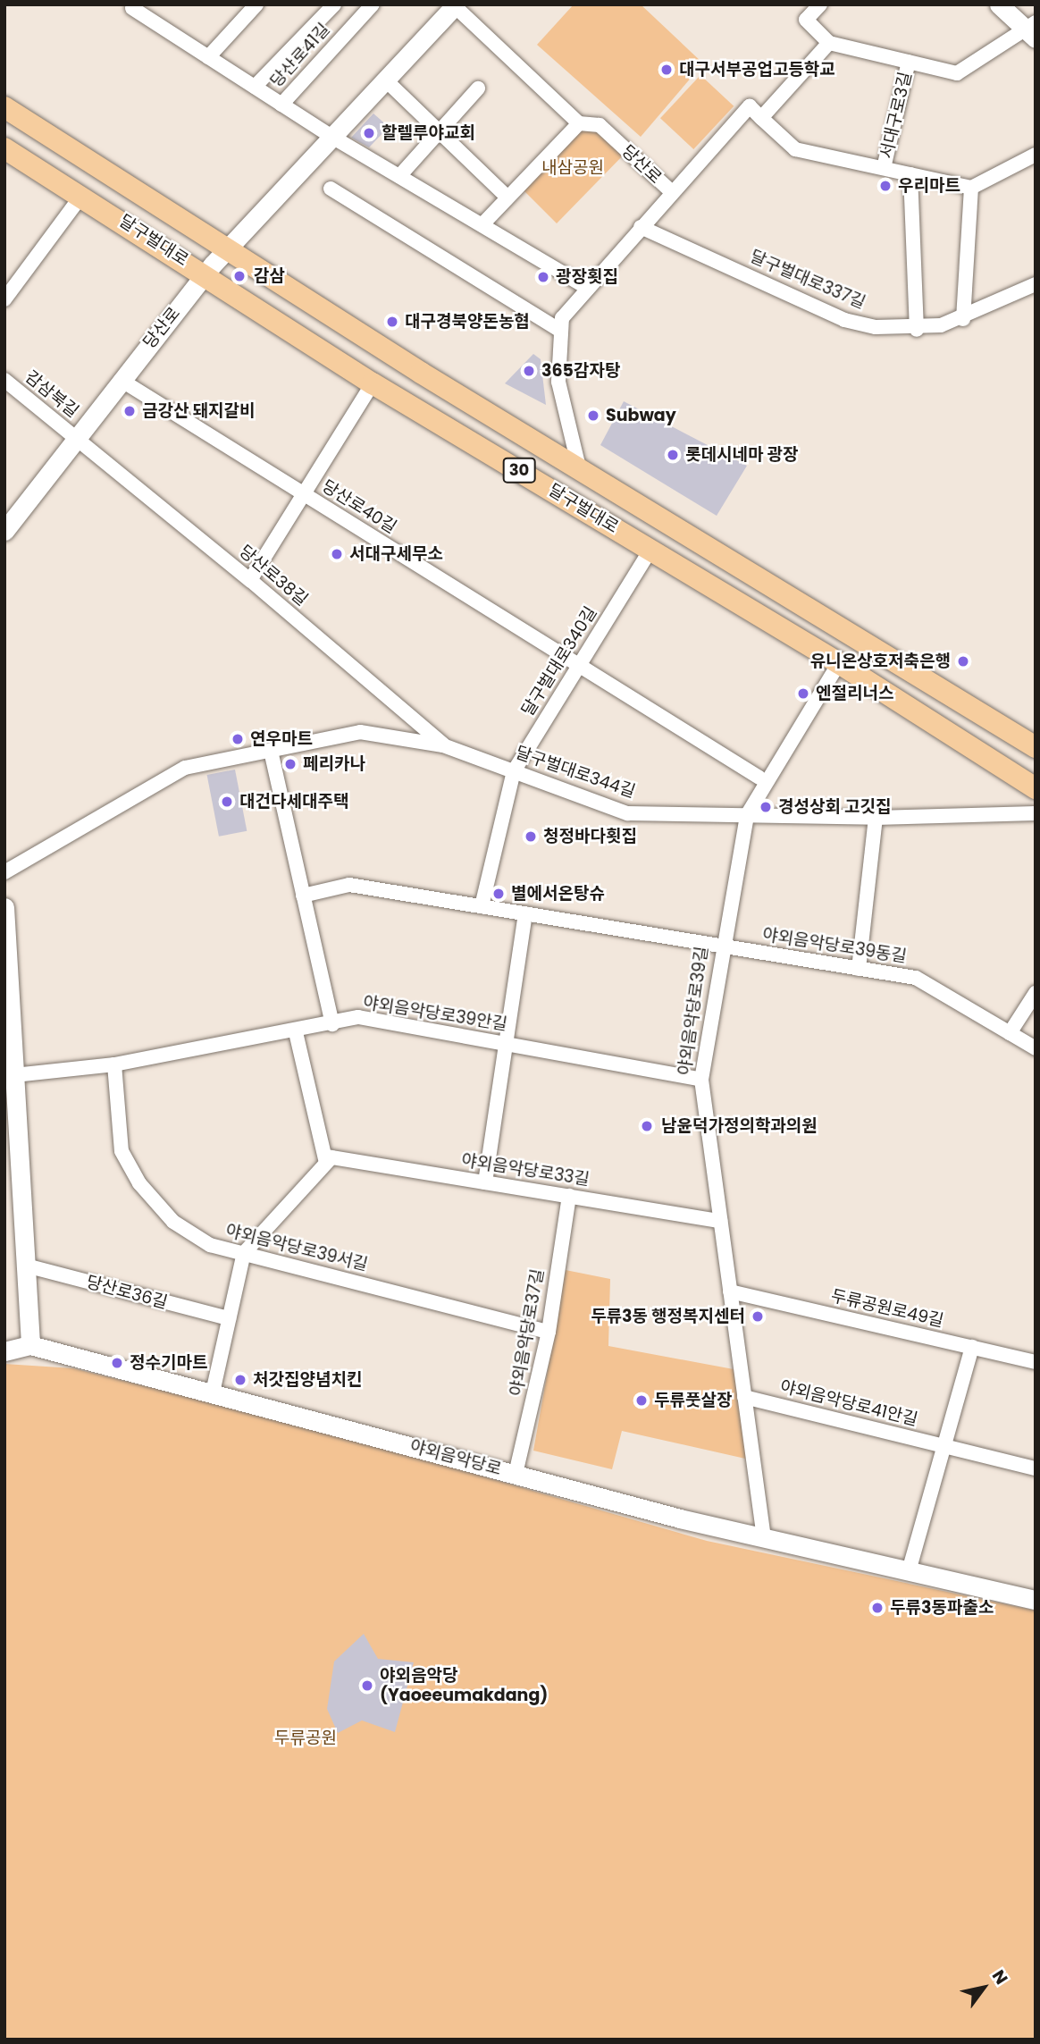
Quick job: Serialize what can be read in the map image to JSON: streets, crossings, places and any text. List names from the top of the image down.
{
  "streets": {
    "main road": [
      "서대구로3길",
      "당산로",
      "달구벌대로",
      "30",
      "야외음악당로"
    ],
    "street": [
      "당산로41길",
      "달구벌대로337길",
      "감삼북길",
      "당산로40길",
      "당산로38길",
      "달구벌대로340길",
      "달구벌대로344길",
      "야외음악당로39동길",
      "야외음악당로39길",
      "야외음악당로39안길",
      "야외음악당로33길",
      "야외음악당로39서길",
      "당산로36길",
      "두류공원로49길",
      "야외음악당로37길",
      "야외음악당로41안길"
    ]
  },
  "crossings": [
    ["당산로41길", "당산로"],
    ["서대구로3길", "당산로"],
    ["당산로", "달구벌대로"],
    ["당산로", "감삼북길"],
    ["당산로", "당산로40길"],
    ["당산로", "당산로38길"],
    ["달구벌대로", "달구벌대로340길"],
    ["달구벌대로", "야외음악당로39길"],
    ["감삼북길", "당산로38길"],
    ["당산로40길", "달구벌대로340길"],
    ["당산로38길", "달구벌대로344길"],
    ["달구벌대로340길", "달구벌대로344길"],
    ["달구벌대로344길", "야외음악당로39길"],
    ["야외음악당로39동길", "야외음악당로39길"],
    ["야외음악당로39길", "야외음악당로39안길"],
    ["야외음악당로39길", "야외음악당로33길"],
    ["야외음악당로39길", "두류공원로49길"],
    ["야외음악당로39길", "야외음악당로41안길"],
    ["야외음악당로39길", "야외음악당로"],
    ["야외음악당로39안길", "야외음악당로33길"],
    ["야외음악당로39안길", "야외음악당로39서길"],
    ["야외음악당로33길", "야외음악당로39서길"],
    ["야외음악당로33길", "야외음악당로37길"],
    ["야외음악당로39서길", "야외음악당로37길"],
    ["야외음악당로37길", "야외음악당로"]
  ],
  "parks": ["내삼공원", "두류공원"],
  "places": [
    "대구서부공업고등학교",
    "할렐루야교회",
    "우리마트",
    "감삼",
    "광장횟집",
    "대구경북양돈농협",
    "365감자탕",
    "금강산 돼지갈비",
    "Subway",
    "롯데시네마 광장",
    "서대구세무소",
    "유니온상호저축은행",
    "엔절리너스",
    "연우마트",
    "페리카나",
    "대건다세대주택",
    "경성상회 고깃집",
    "청정바다횟집",
    "별에서온탕슈",
    "남윤덕가정의학과의원",
    "두류3동 행정복지센터",
    "정수기마트",
    "처갓집양념치킨",
    "두류풋살장",
    "두류3동파출소",
    "야외음악당 (Yaoeeumakdang)"
  ],
  "north": "top right"
}
